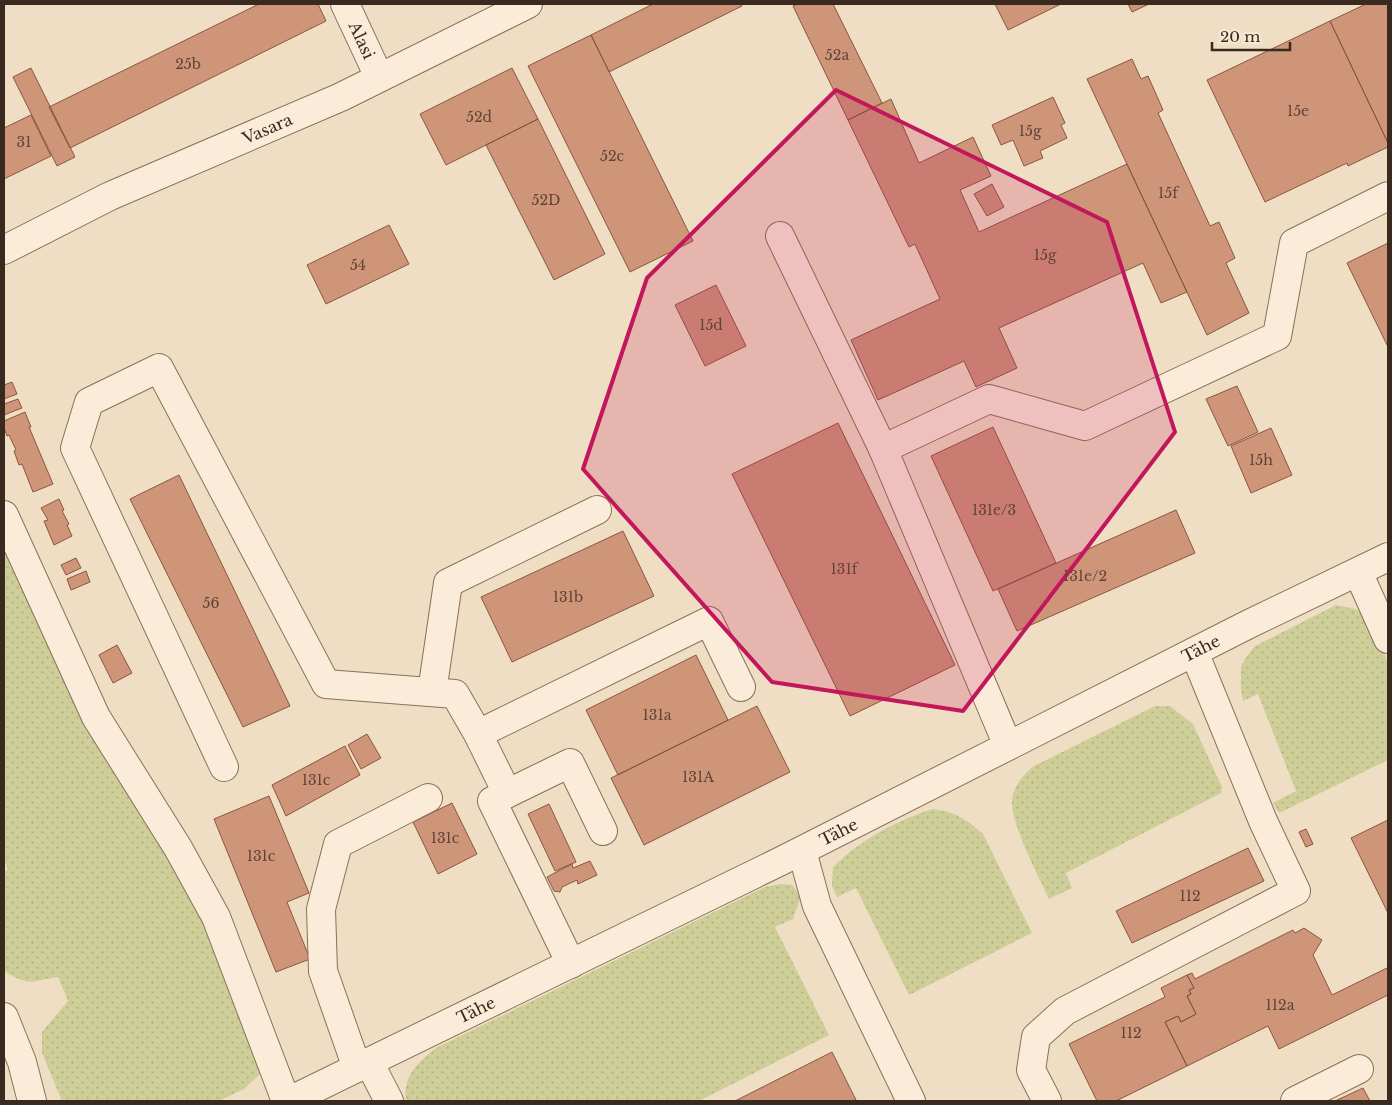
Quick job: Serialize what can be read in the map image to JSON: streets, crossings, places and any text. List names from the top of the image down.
{
  "streets": {
    "street": ["Alasi", "Vasara", "Tähe"]
  },
  "crossings": [
    ["Alasi", "Vasara"]
  ],
  "house_numbers": [
    "52a",
    "25b",
    "15e",
    "52d",
    "15g",
    "31",
    "52c",
    "15f",
    "52D",
    "15g",
    "54",
    "15d",
    "15h",
    "131e/3",
    "131f",
    "131e/2",
    "131b",
    "56",
    "131a",
    "131A",
    "131c",
    "131c",
    "131c",
    "112",
    "112a",
    "112"
  ],
  "scale_bar": "20 m"
}
